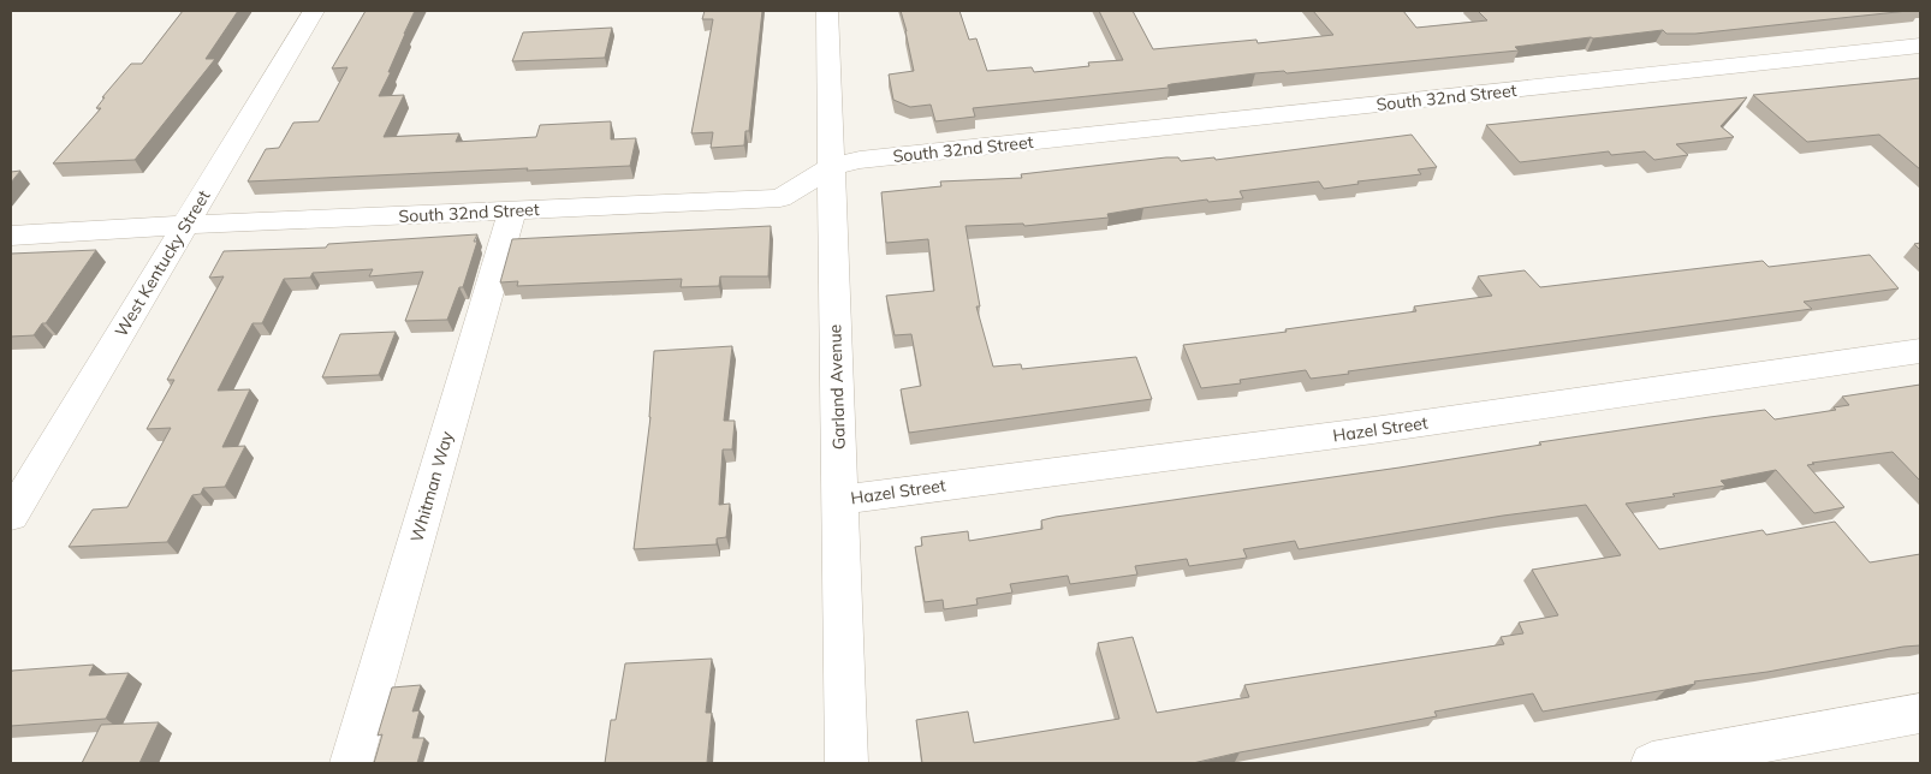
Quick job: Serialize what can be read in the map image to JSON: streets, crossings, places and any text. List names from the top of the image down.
{
  "streets": {
    "street": [
      "South 32nd Street",
      "West Kentucky Street",
      "Garland Avenue",
      "Hazel Street",
      "Whitman Way"
    ]
  },
  "crossings": [
    ["South 32nd Street", "West Kentucky Street"],
    ["South 32nd Street", "Garland Avenue"],
    ["South 32nd Street", "Whitman Way"],
    ["Garland Avenue", "Hazel Street"]
  ]
}
